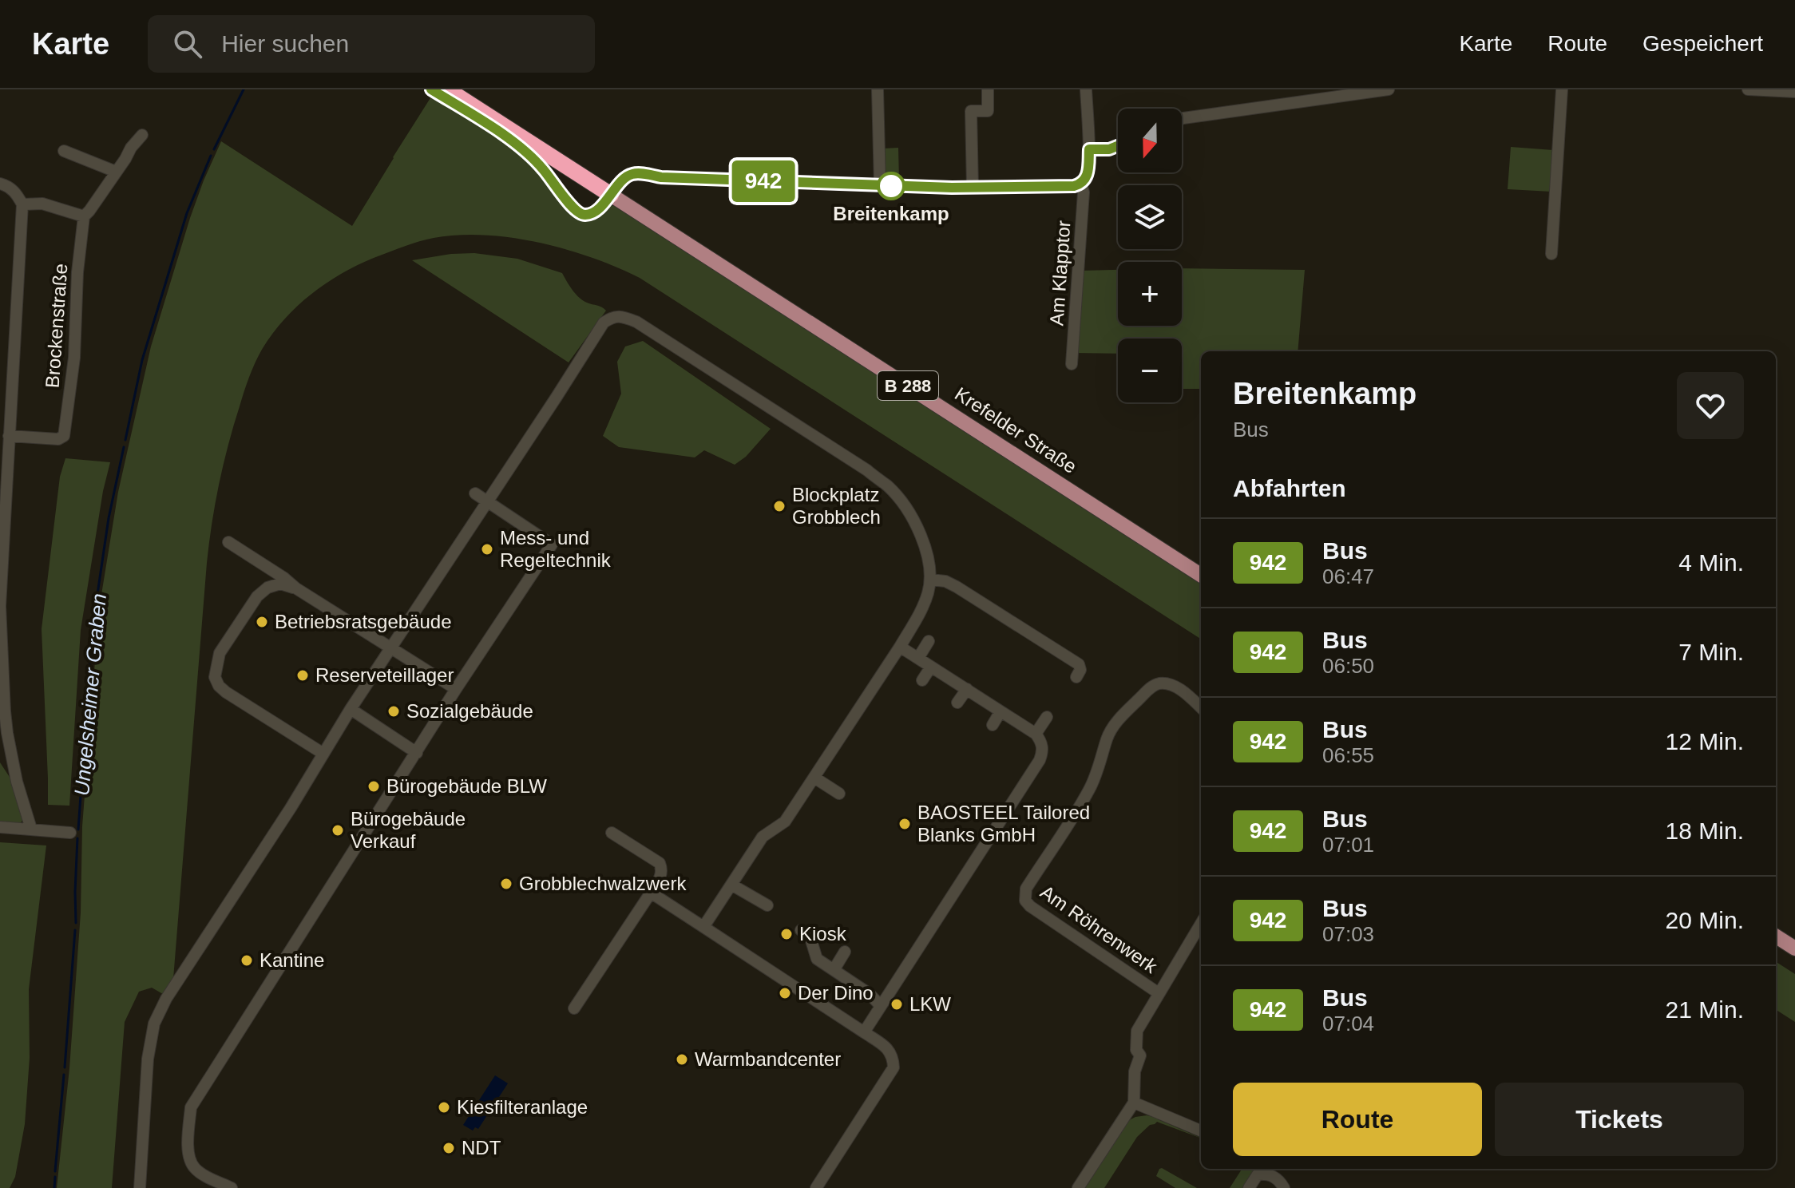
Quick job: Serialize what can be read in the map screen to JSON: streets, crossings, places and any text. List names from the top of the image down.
{
  "streets": {
    "highway": ["B 288", "Krefelder Straße"],
    "street": ["Am Klapptor", "Brockenstraße", "Am Röhrenwerk"]
  },
  "water": ["Ungelsheimer Graben"],
  "places": [
    "Breitenkamp",
    "Blockplatz Grobblech",
    "Mess- und Regeltechnik",
    "Betriebsratsgebäude",
    "Reserveteillager",
    "Sozialgebäude",
    "Bürogebäude BLW",
    "BAOSTEEL Tailored Blanks GmbH",
    "Bürogebäude Verkauf",
    "Grobblechwalzwerk",
    "Kiosk",
    "Kantine",
    "Der Dino",
    "LKW",
    "Warmbandcenter",
    "Kiesfilteranlage",
    "NDT"
  ],
  "lines": ["bus line 942"],
  "north": "bottom",
  "page": {
    "header": "Karte",
    "search": "Hier suchen",
    "nav": ["Karte", "Route", "Gespeichert"],
    "on_map": "942",
    "map_buttons": ["+", "−"],
    "heading": [
      ["Breitenkamp", "Bus"],
      "Abfahrten"
    ],
    "list": [
      {
        "mark": "942",
        "name": "Bus",
        "note": "06:47",
        "value": "4 Min."
      },
      {
        "mark": "942",
        "name": "Bus",
        "note": "06:50",
        "value": "7 Min."
      },
      {
        "mark": "942",
        "name": "Bus",
        "note": "06:55",
        "value": "12 Min."
      },
      {
        "mark": "942",
        "name": "Bus",
        "note": "07:01",
        "value": "18 Min."
      },
      {
        "mark": "942",
        "name": "Bus",
        "note": "07:03",
        "value": "20 Min."
      },
      {
        "mark": "942",
        "name": "Bus",
        "note": "07:04",
        "value": "21 Min."
      }
    ],
    "buttons": ["Route", "Tickets"]
  }
}
